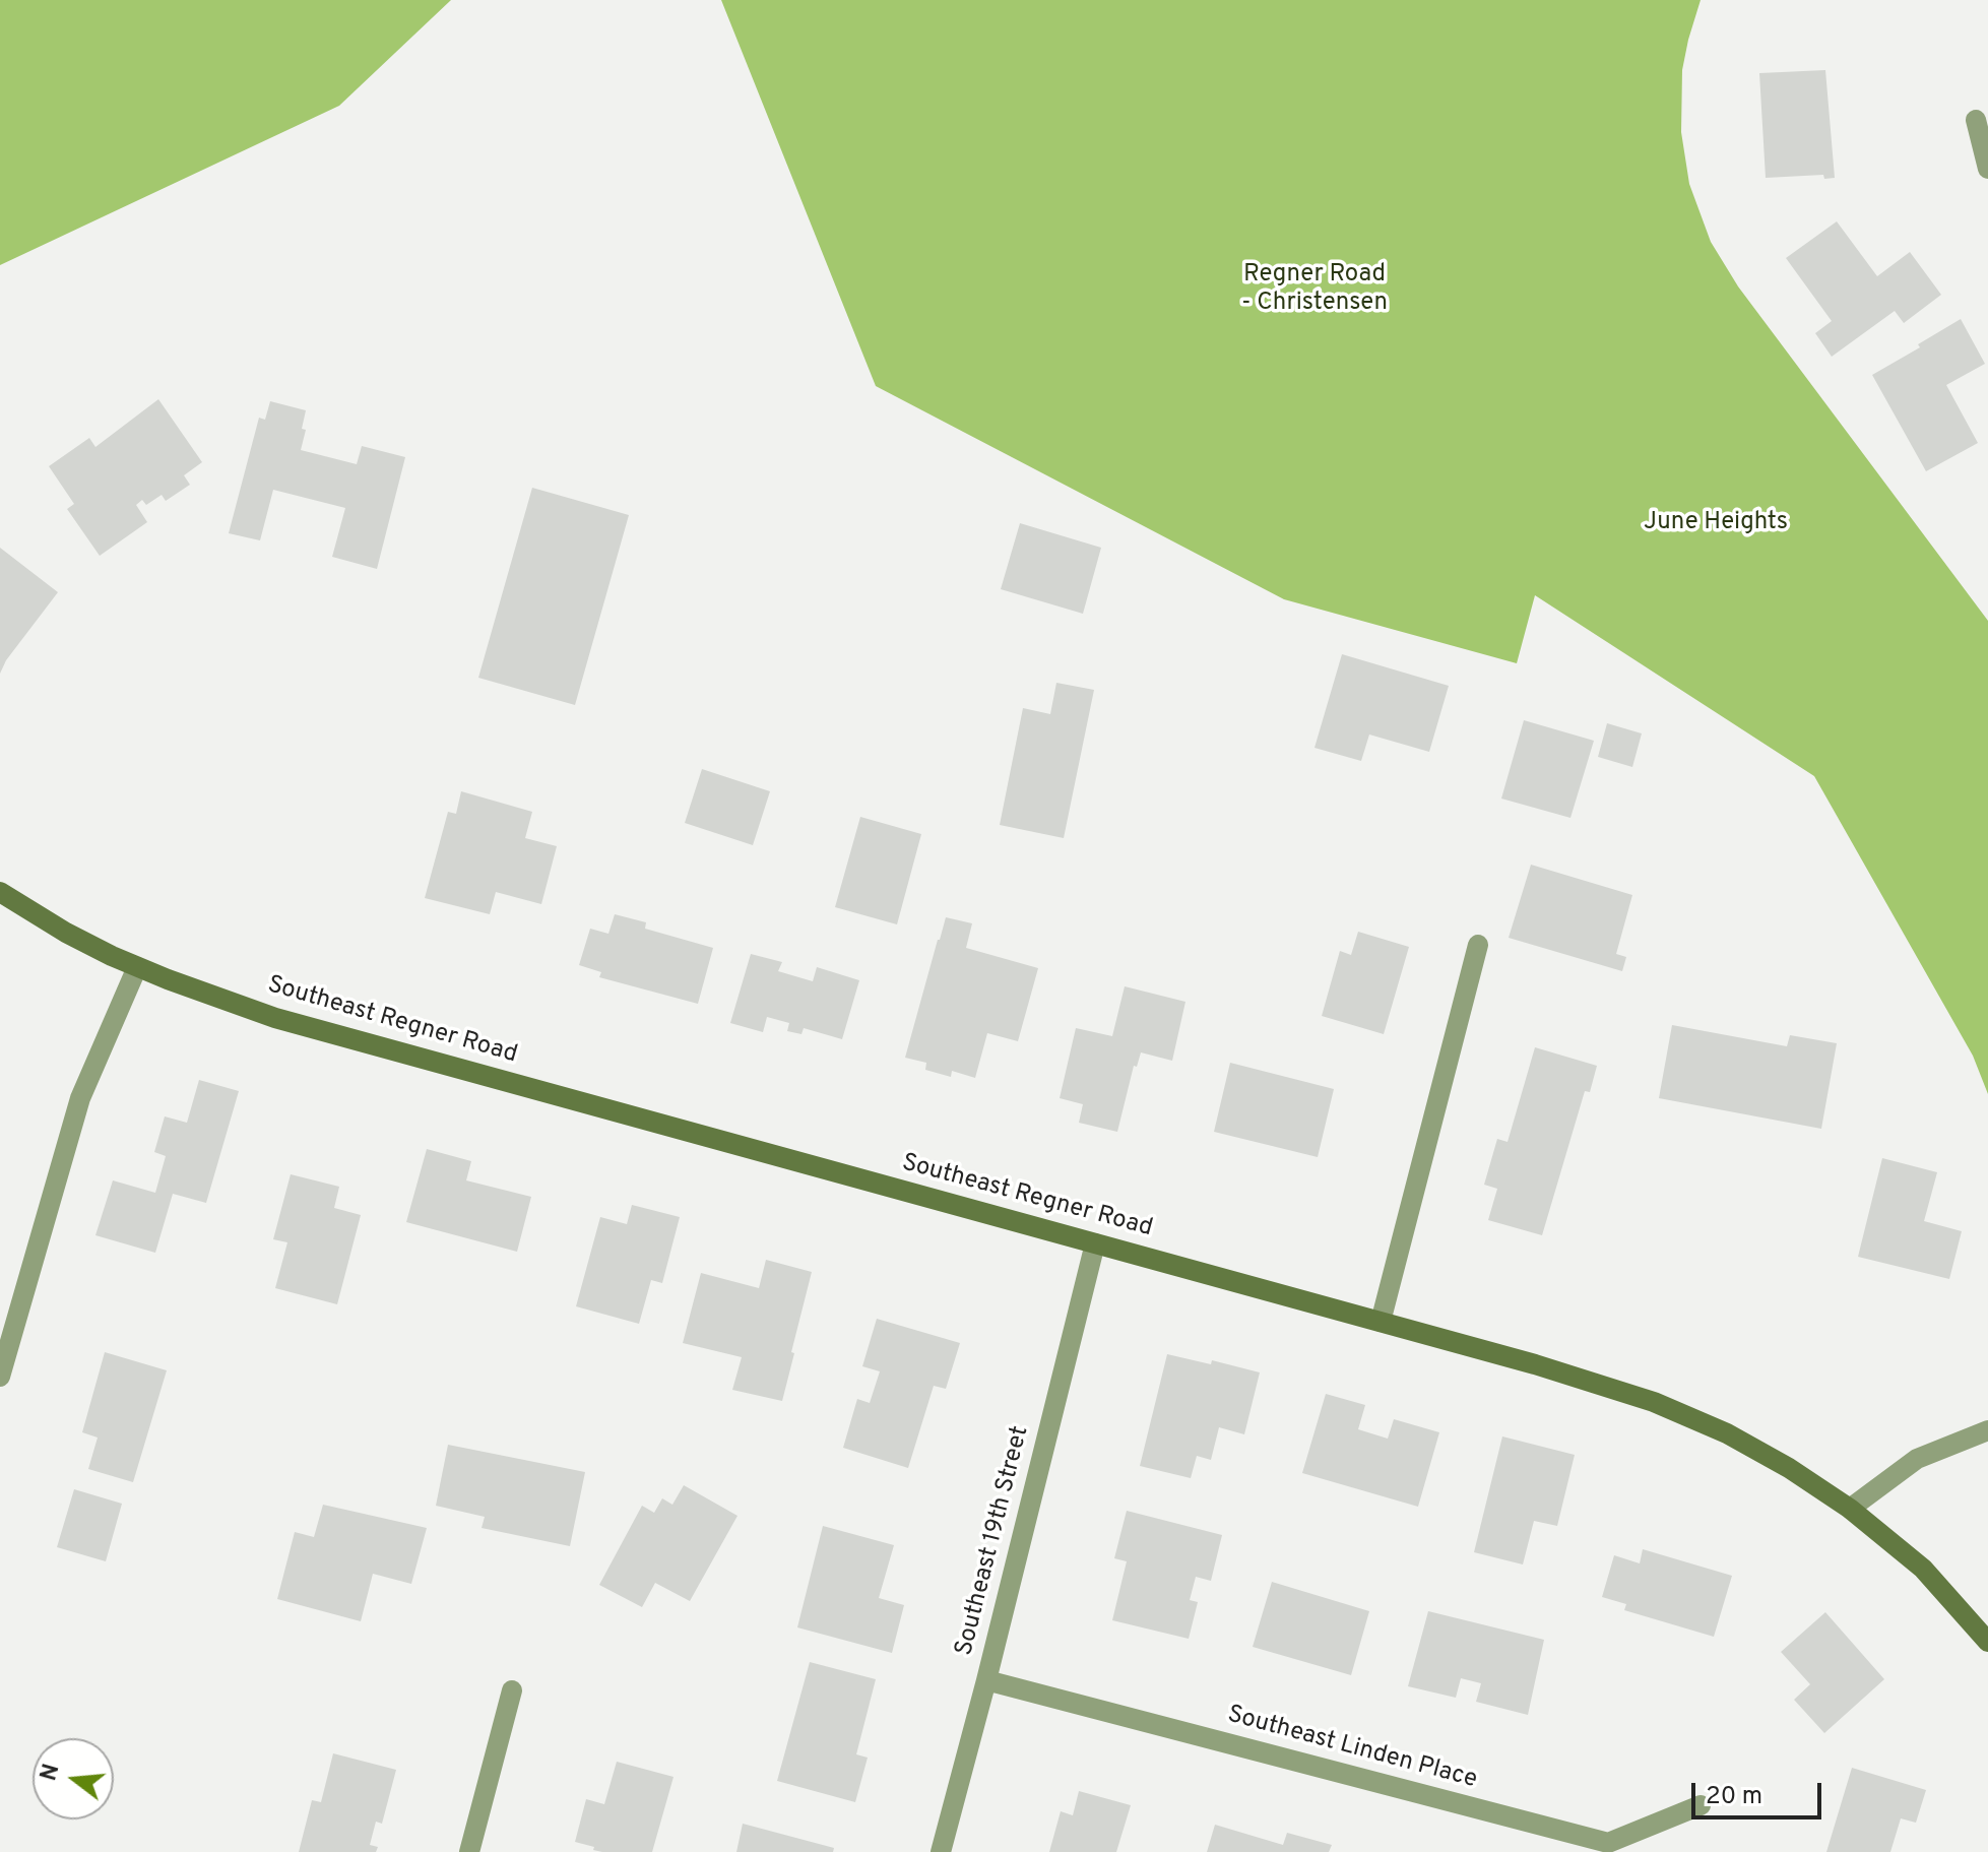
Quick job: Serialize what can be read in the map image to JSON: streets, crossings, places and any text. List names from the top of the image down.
{
  "streets": {
    "street": ["Southeast Regner Road", "Southeast 19th Street", "Southeast Linden Place"]
  },
  "crossings": [
    ["Southeast Regner Road", "Southeast 19th Street"],
    ["Southeast 19th Street", "Southeast Linden Place"]
  ],
  "parks": ["Regner Road - Christensen", "June Heights"],
  "scale_bar": "20 m",
  "north": "left"
}
